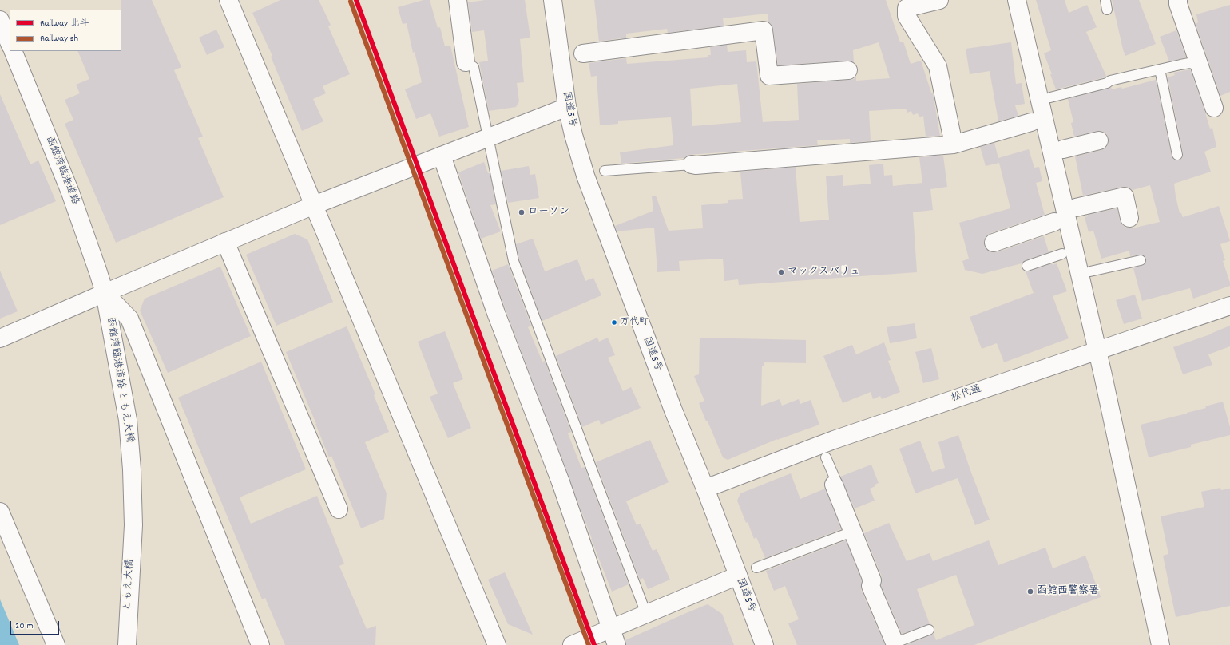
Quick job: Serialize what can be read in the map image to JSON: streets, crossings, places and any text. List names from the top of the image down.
{
  "streets": {
    "main road": [
      "国道5号",
      "函館湾臨港道路",
      "函館湾臨港道路 ともえ大橋",
      "松代通",
      "ともえ大橋"
    ]
  },
  "crossings": [
    ["国道5号", "松代通"],
    ["函館湾臨港道路", "函館湾臨港道路 ともえ大橋"],
    ["函館湾臨港道路 ともえ大橋", "ともえ大橋"]
  ],
  "places": [
    "ローソン",
    "マックスバリュ",
    "万代町",
    "函館西警察署"
  ],
  "lines": ["rail line 北斗", "rail line sh"],
  "legend": ["Railway 北斗", "Railway sh"],
  "scale_bar": "20 m"
}
